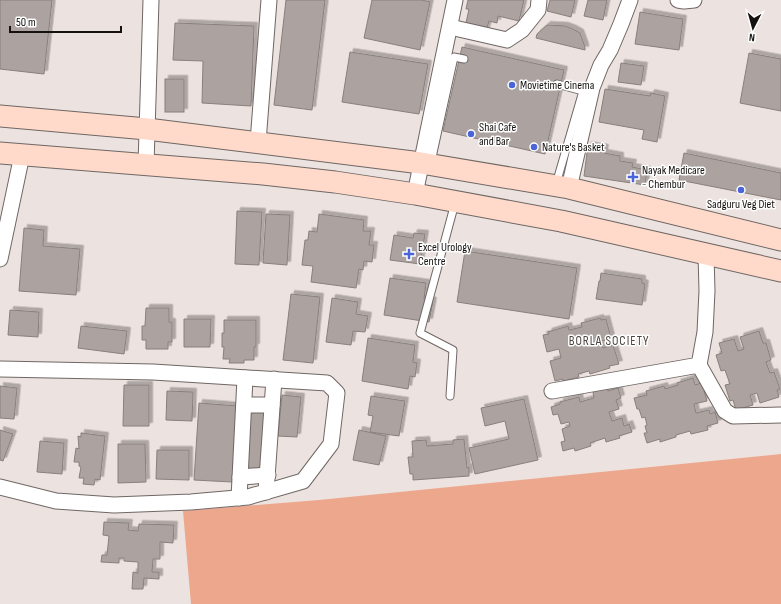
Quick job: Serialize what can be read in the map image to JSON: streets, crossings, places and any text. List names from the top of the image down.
{
  "districts": ["BORLA SOCIETY"],
  "places": {
    "other": [
      "Movietime Cinema",
      "Shai Cafe and Bar",
      "Nature's Basket",
      "Sadguru Veg Diet"
    ],
    "health": ["Nayak Medicare - Chembur", "Excel Urology Centre"]
  },
  "scale_bar": "50 m",
  "north": "bottom"
}
